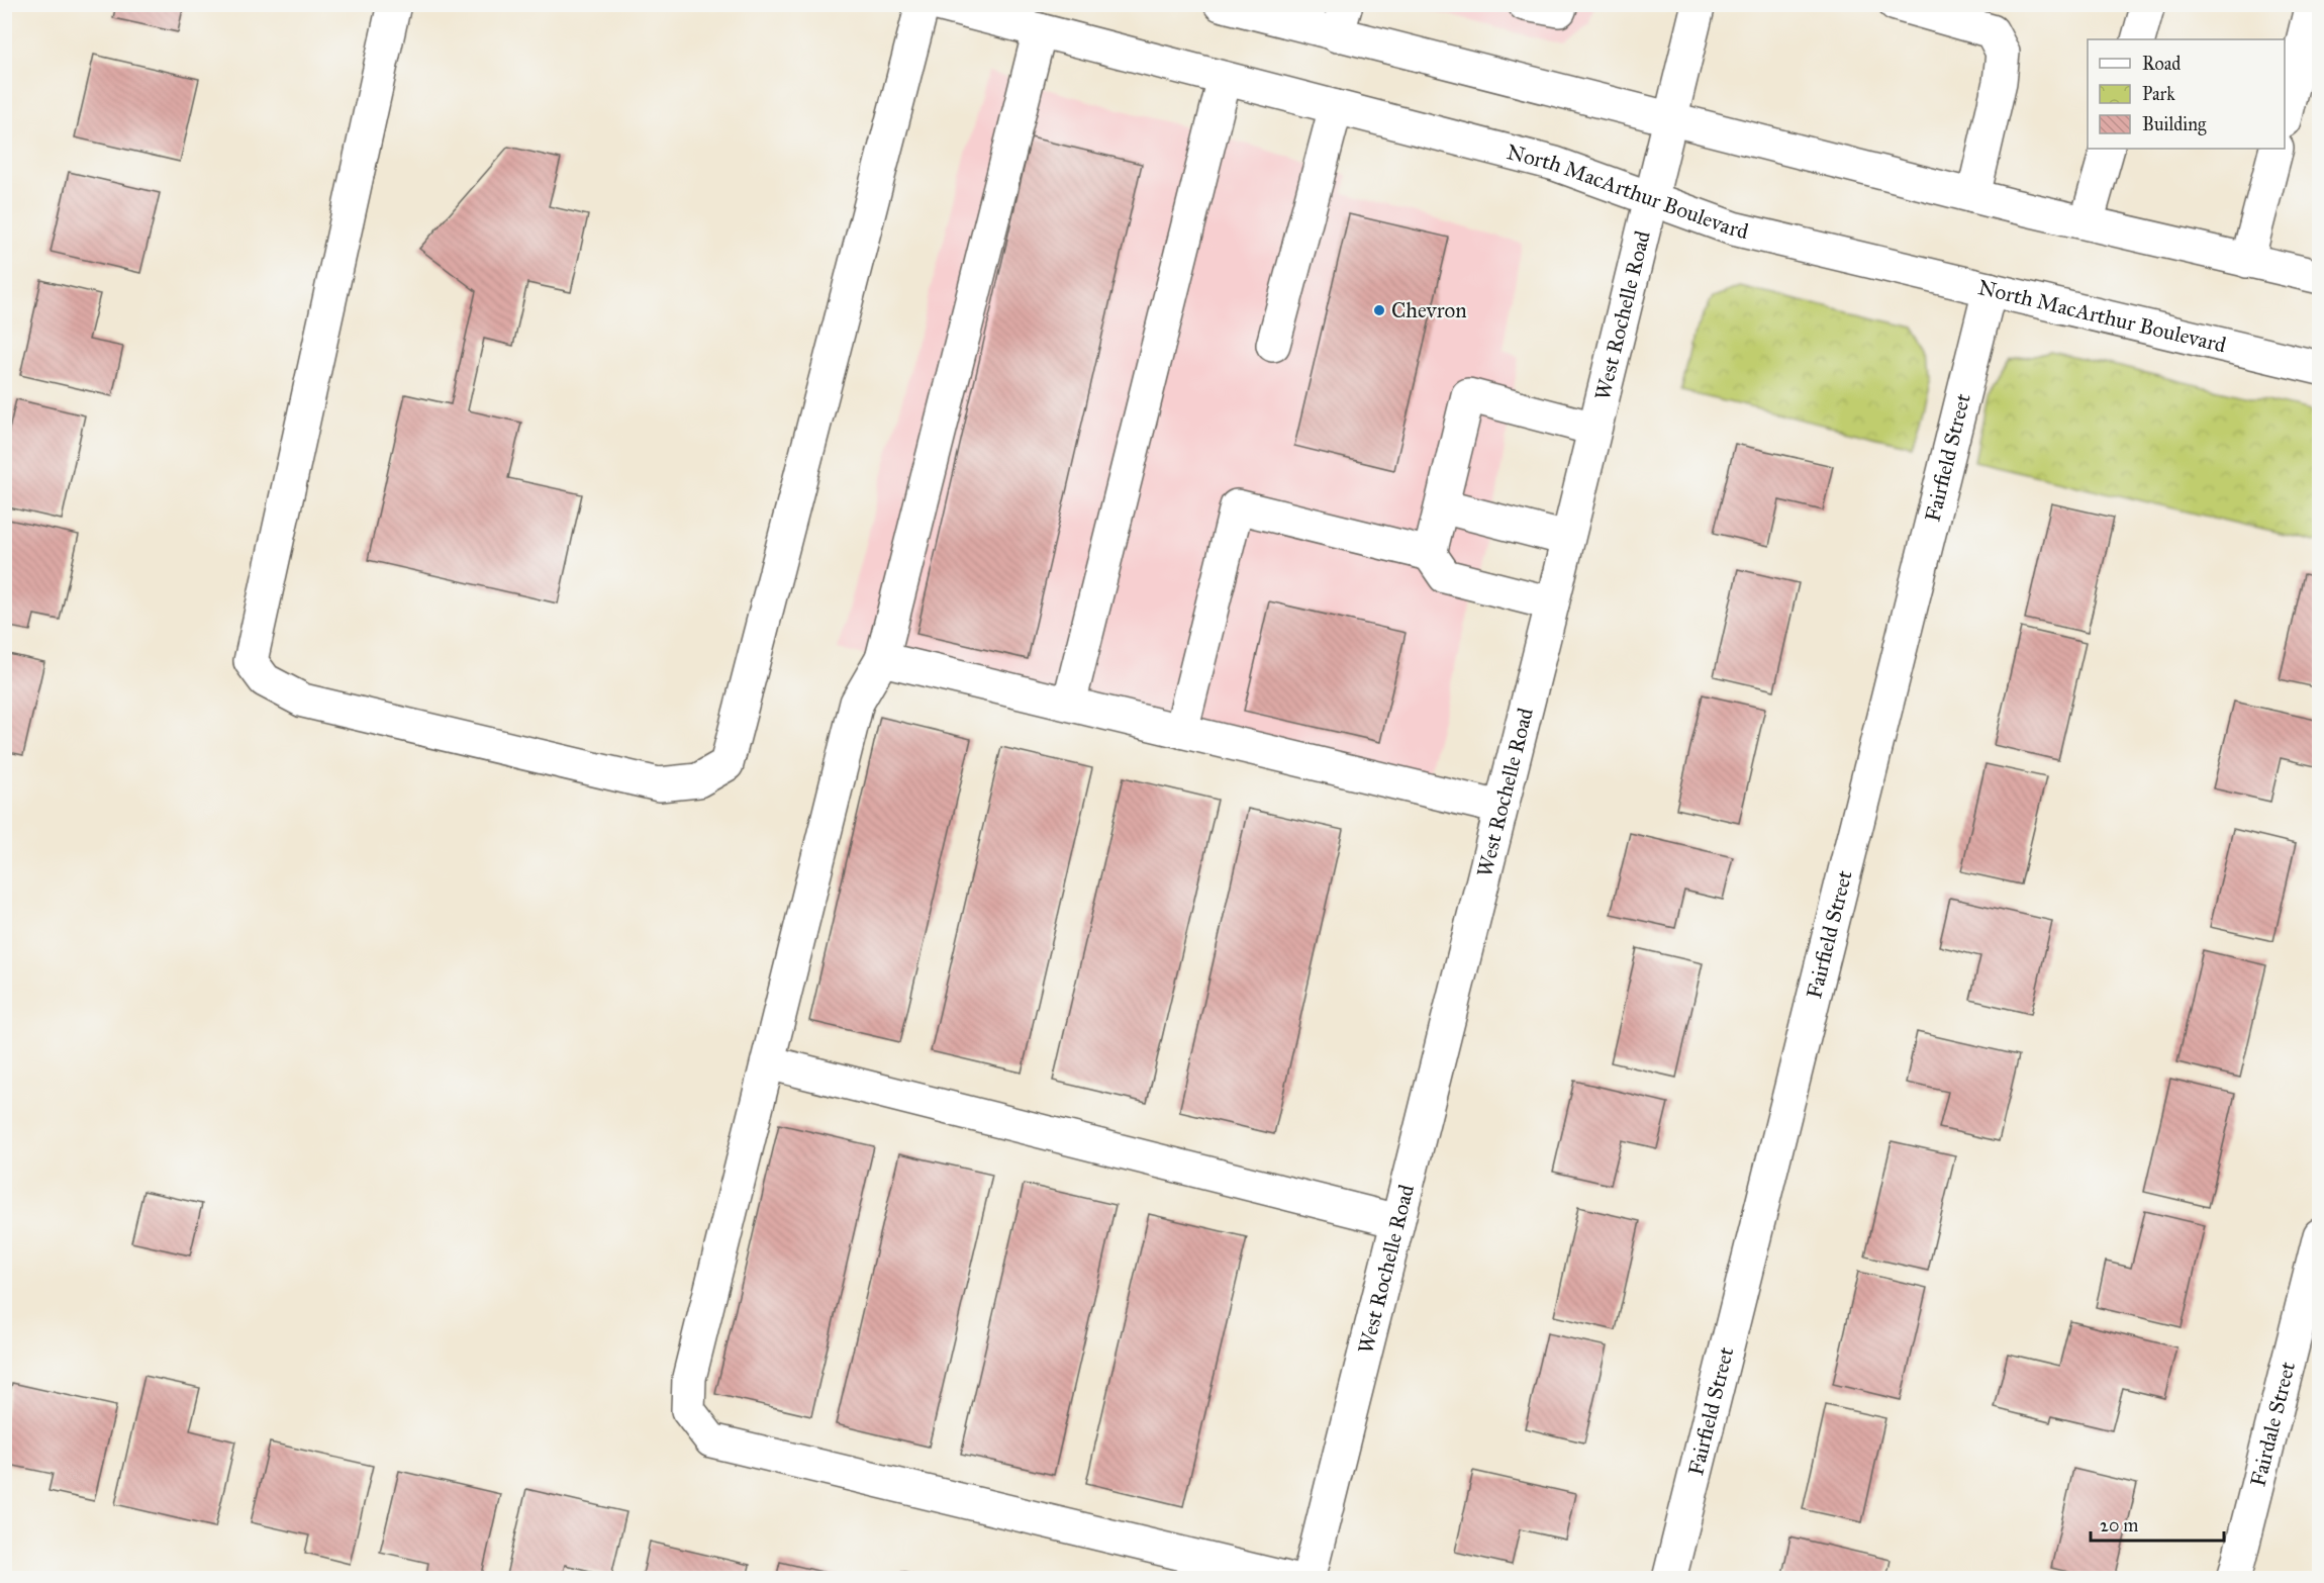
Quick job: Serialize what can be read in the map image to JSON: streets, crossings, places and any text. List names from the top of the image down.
{
  "streets": {
    "main road": [
      "North MacArthur Boulevard",
      "West Rochelle Road",
      "Fairfield Street",
      "Fairdale Street"
    ]
  },
  "crossings": [
    ["North MacArthur Boulevard", "West Rochelle Road"],
    ["North MacArthur Boulevard", "Fairfield Street"]
  ],
  "places": ["Chevron"],
  "legend": ["Road", "Park", "Building"],
  "scale_bar": "20 m"
}
